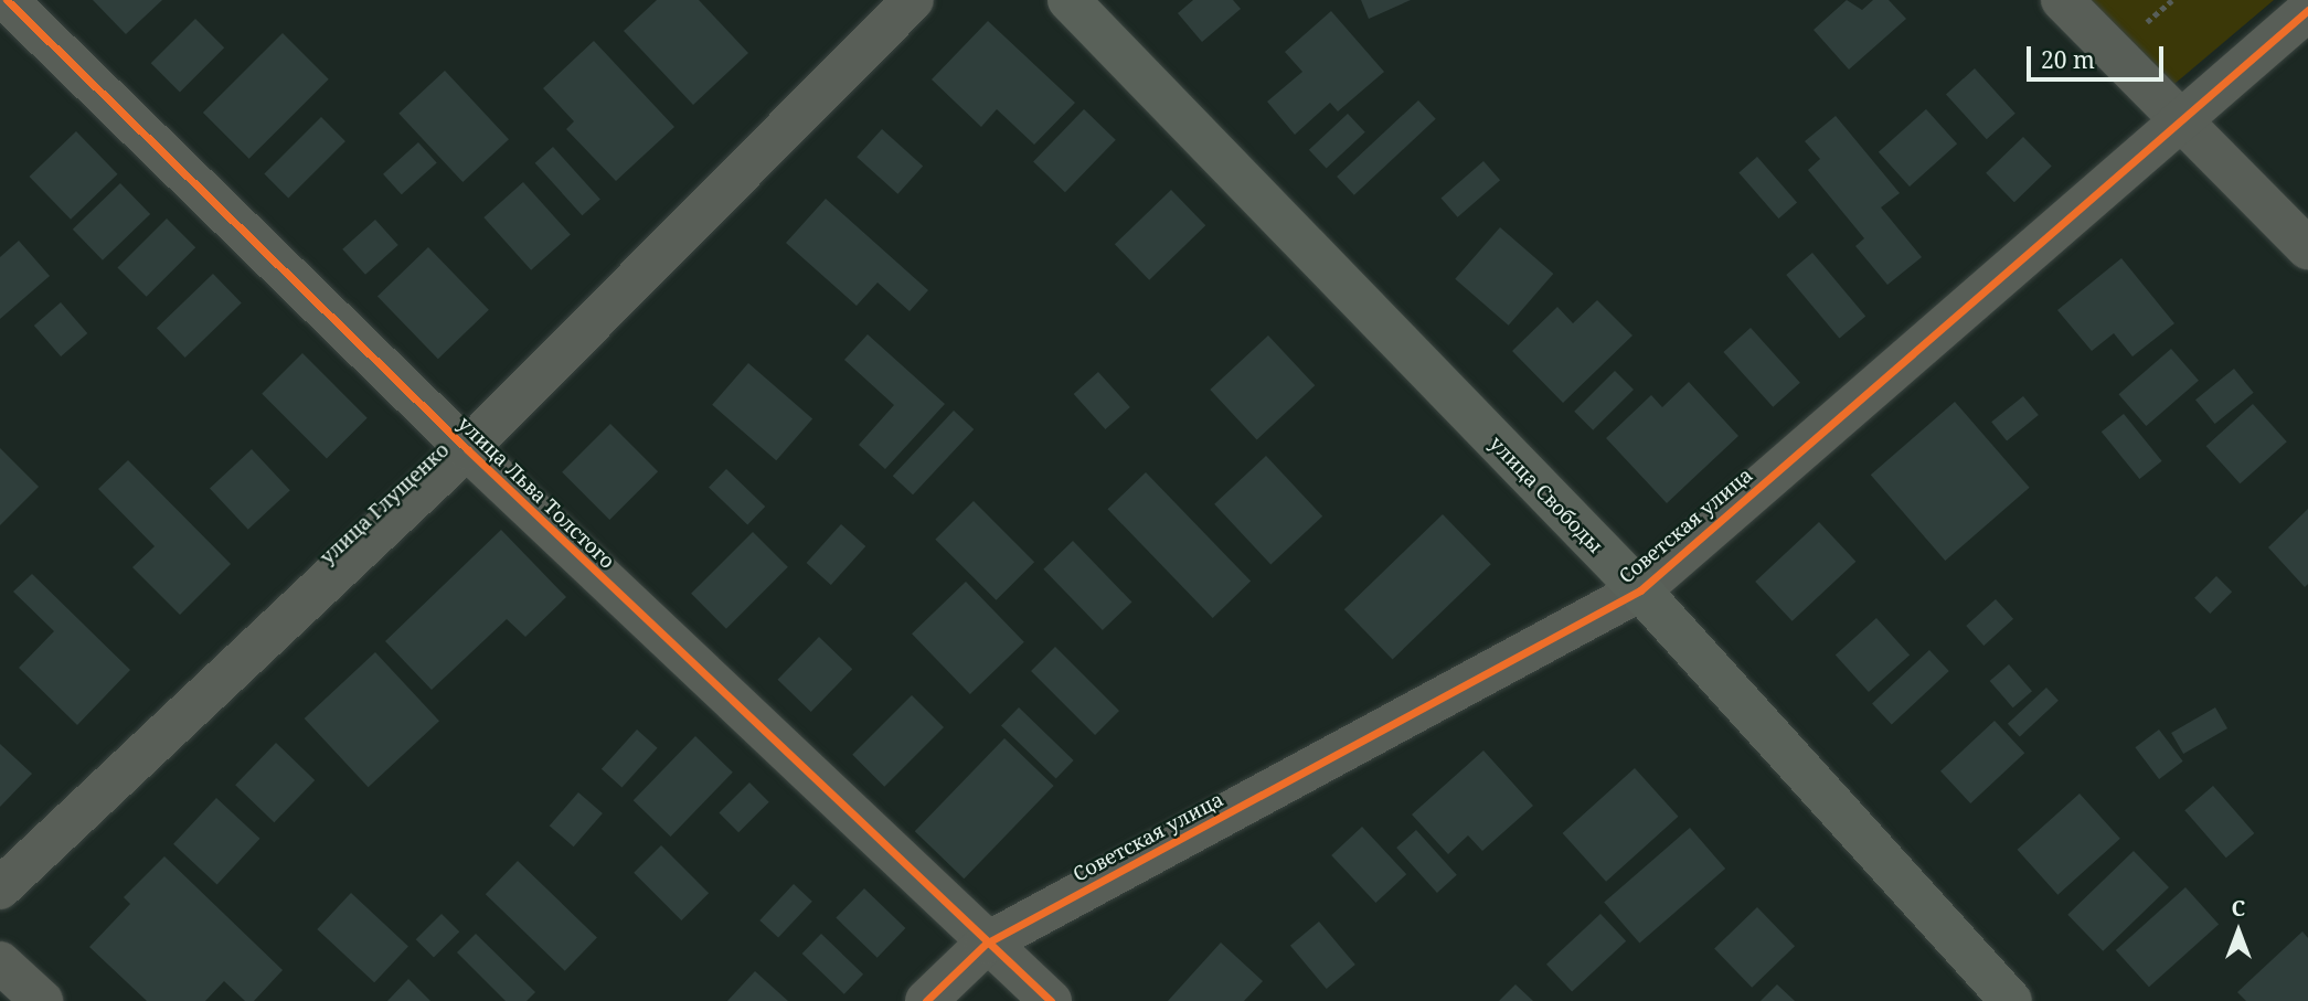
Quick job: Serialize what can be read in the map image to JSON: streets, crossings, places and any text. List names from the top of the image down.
{
  "streets": {
    "street": [
      "улица Льва Толстого",
      "улица Свободы",
      "улица Глущенко",
      "Советская улица"
    ]
  },
  "crossings": [
    ["улица Льва Толстого", "улица Глущенко"],
    ["улица Льва Толстого", "Советская улица"],
    ["улица Свободы", "Советская улица"]
  ],
  "scale_bar": "20 m",
  "north": "top"
}
